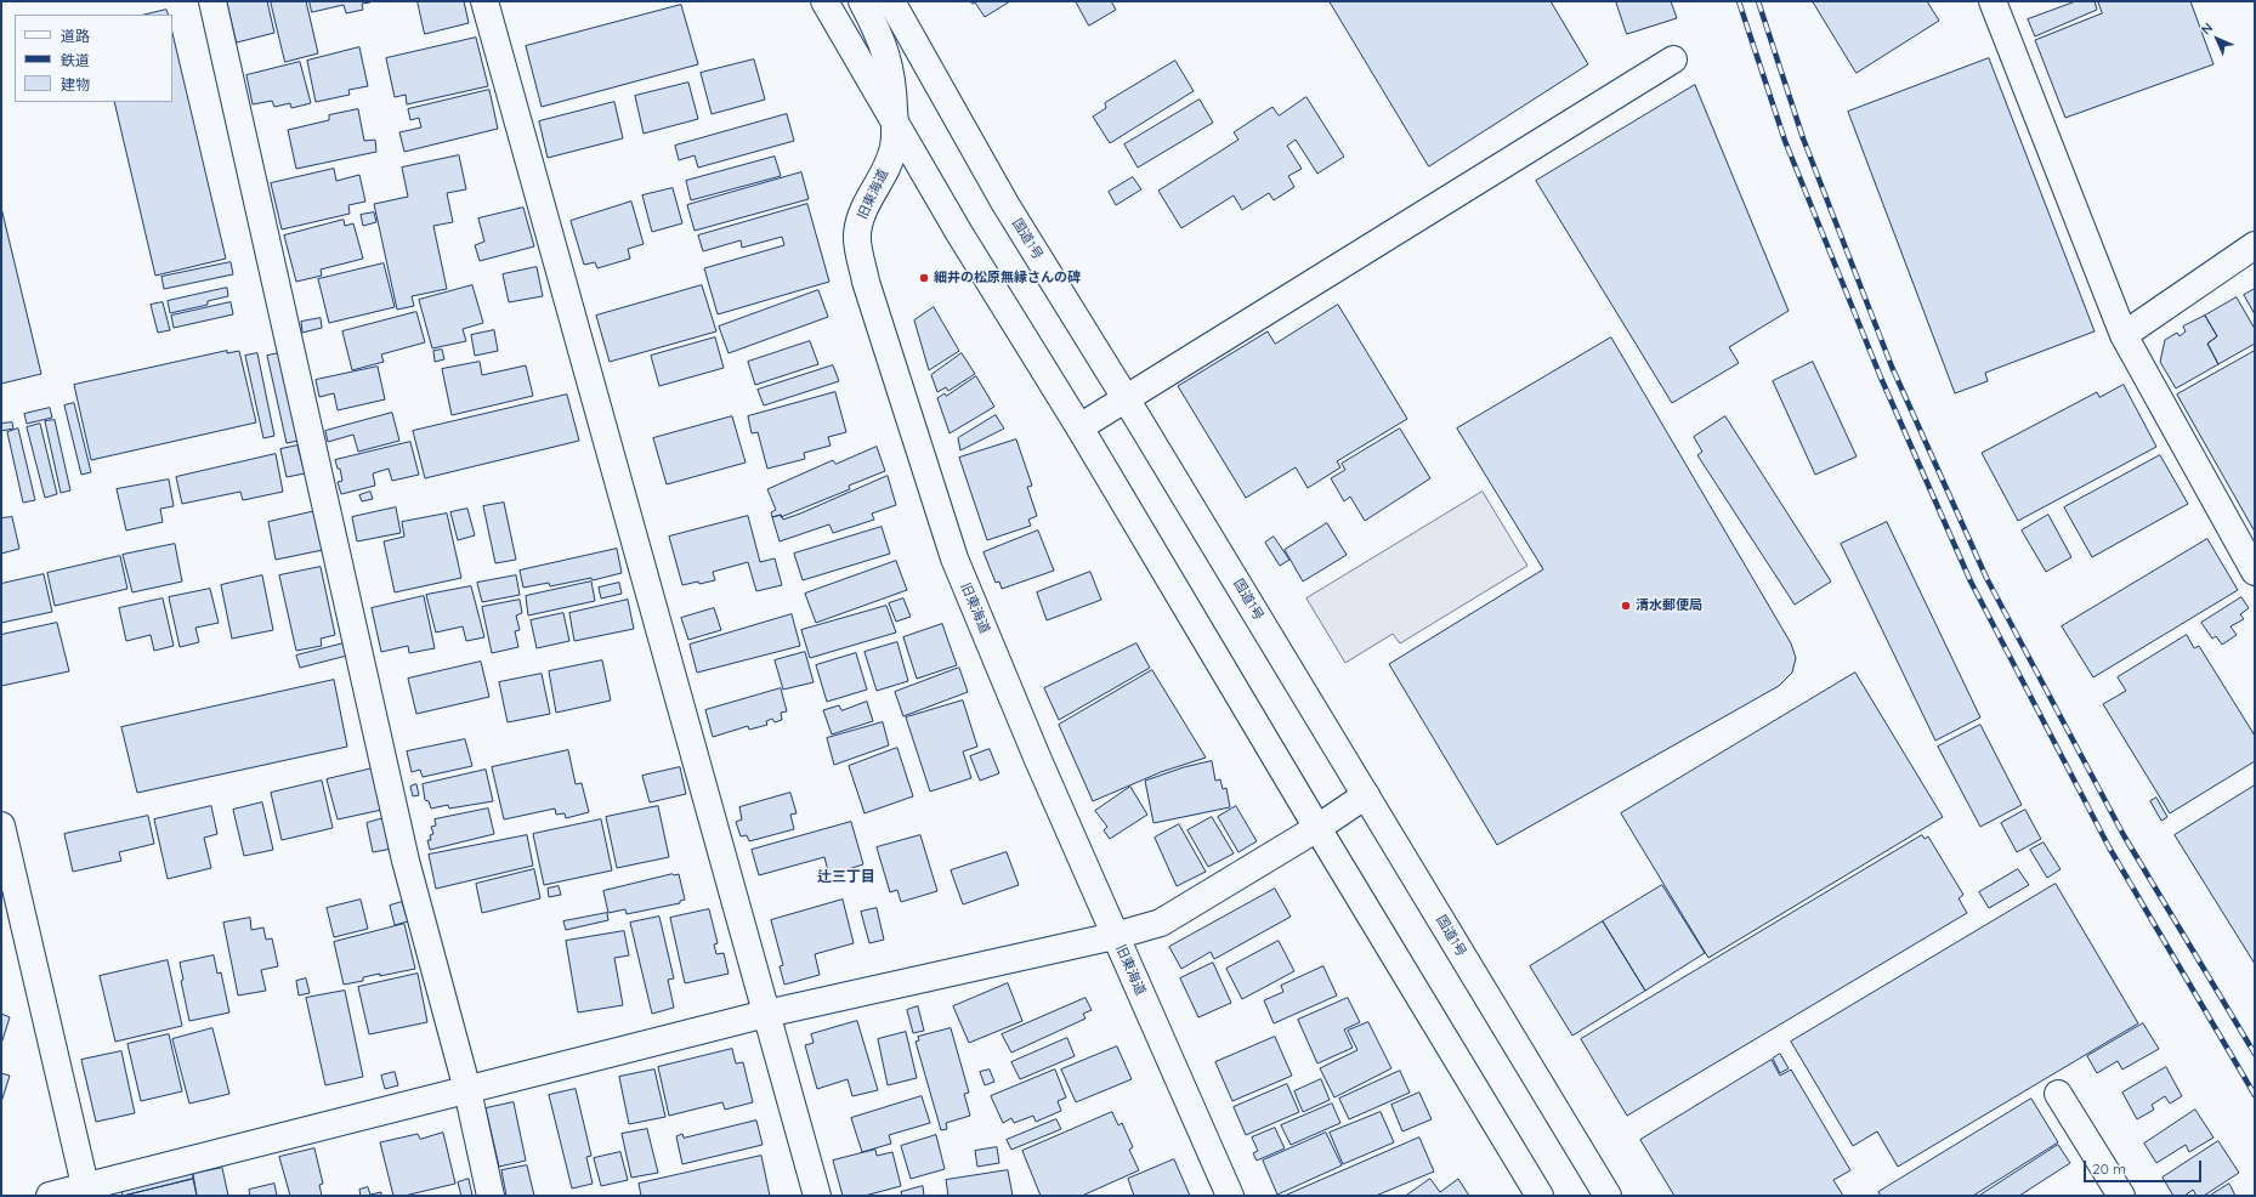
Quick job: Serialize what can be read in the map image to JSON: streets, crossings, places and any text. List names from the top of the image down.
{
  "streets": {
    "main road": ["旧東海道", "国道1号"]
  },
  "districts": ["辻三丁目"],
  "places": ["細井の松原無縁さんの碑", "清水郵便局"],
  "legend": ["道路", "鉄道", "建物"],
  "scale_bar": "20 m",
  "north": "top left"
}
